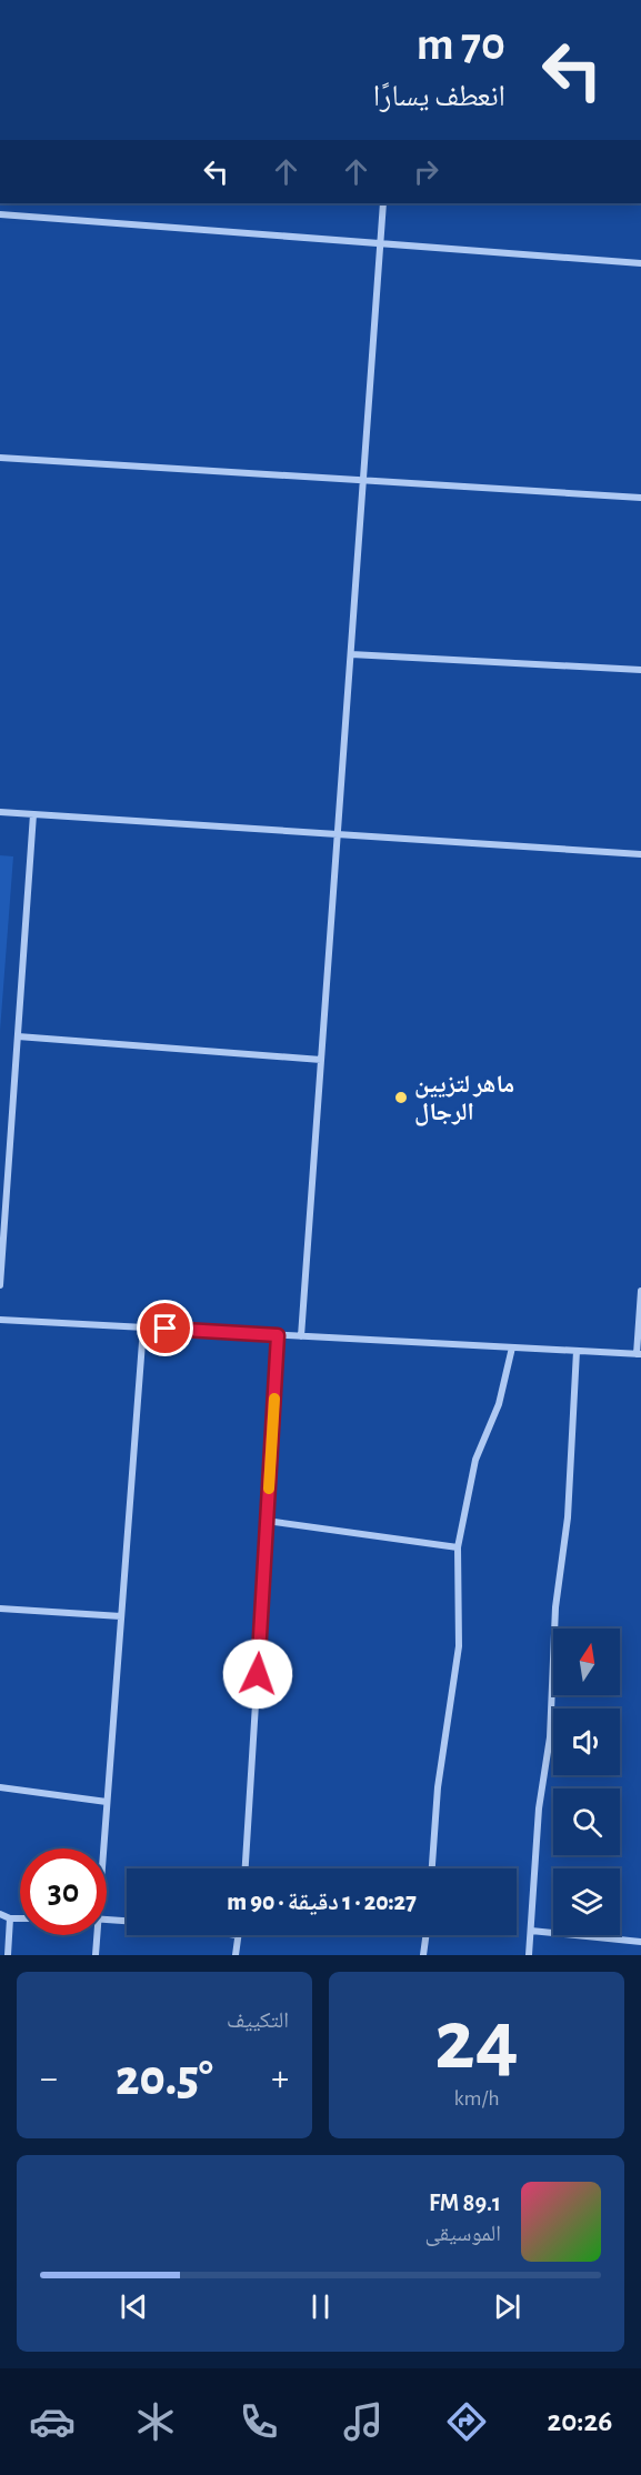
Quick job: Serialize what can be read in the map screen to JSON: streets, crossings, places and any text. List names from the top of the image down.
{
  "places": ["ماهر لتزيين الرجال"],
  "north": "top",
  "page": {
    "turn": ["70 m", "انعطف يسارًا"],
    "limit": "30",
    "trip": "20:27 · 1 دقيقة · 90 m",
    "tile": [
      ["24", "km/h"],
      "التكييف"
    ],
    "heat": ["−", "20.5°", "+"],
    "song": ["89.1 FM", "الموسيقى"],
    "tabs": "20:26"
  }
}
